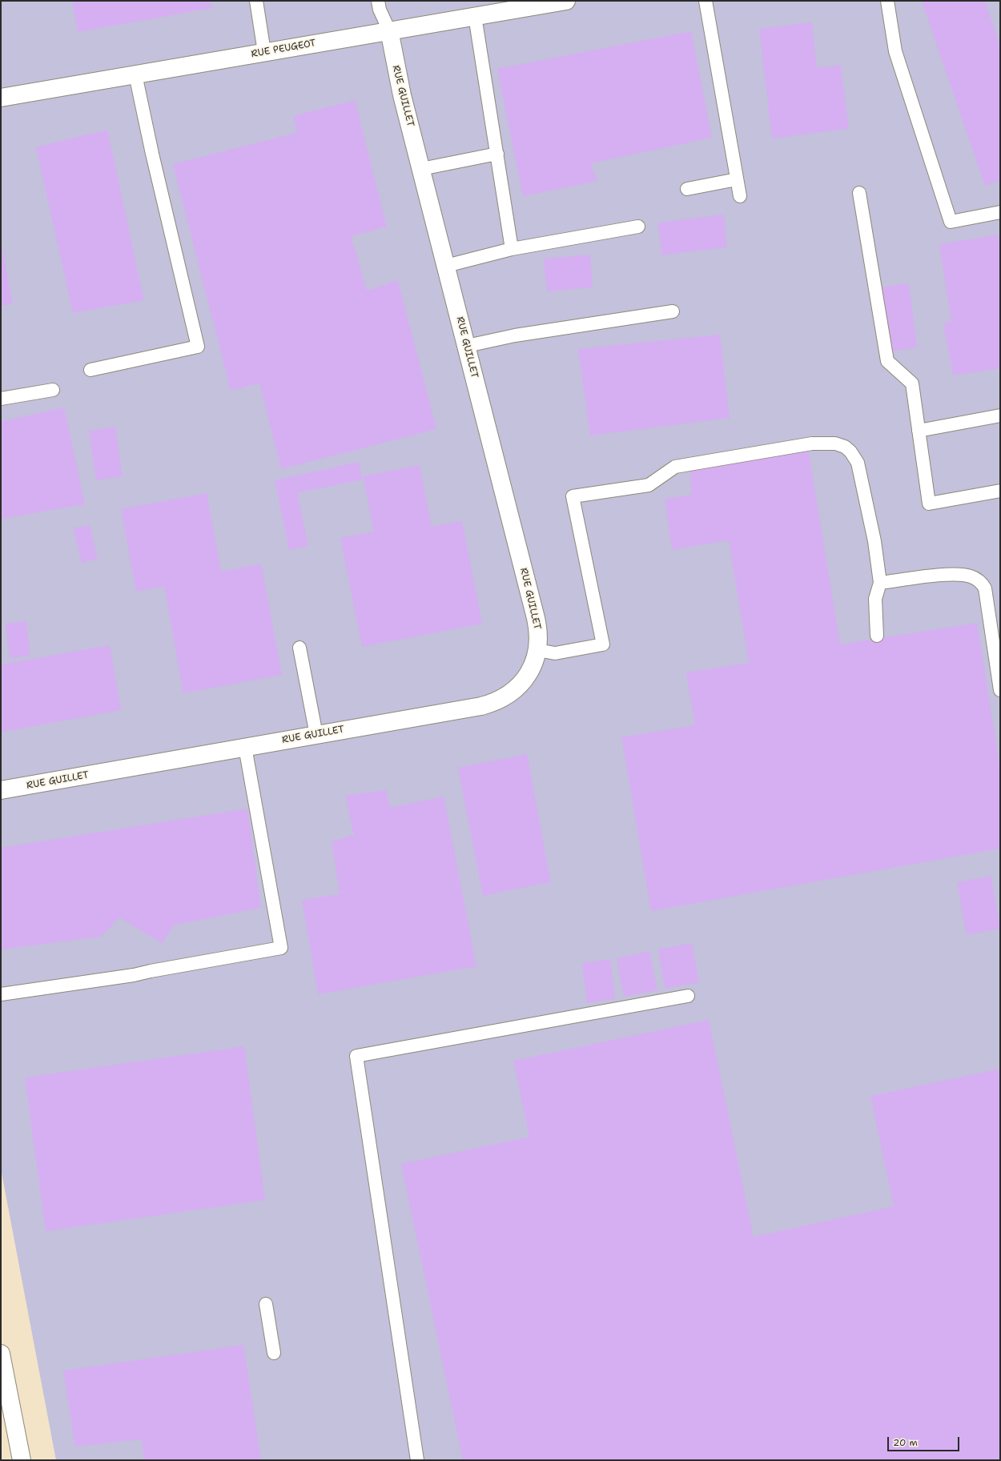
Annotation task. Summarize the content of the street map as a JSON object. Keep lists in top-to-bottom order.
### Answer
{
  "streets": {
    "street": ["RUE PEUGEOT", "RUE GUILLET"]
  },
  "crossings": [
    ["RUE PEUGEOT", "RUE GUILLET"]
  ],
  "scale_bar": "20 m"
}
